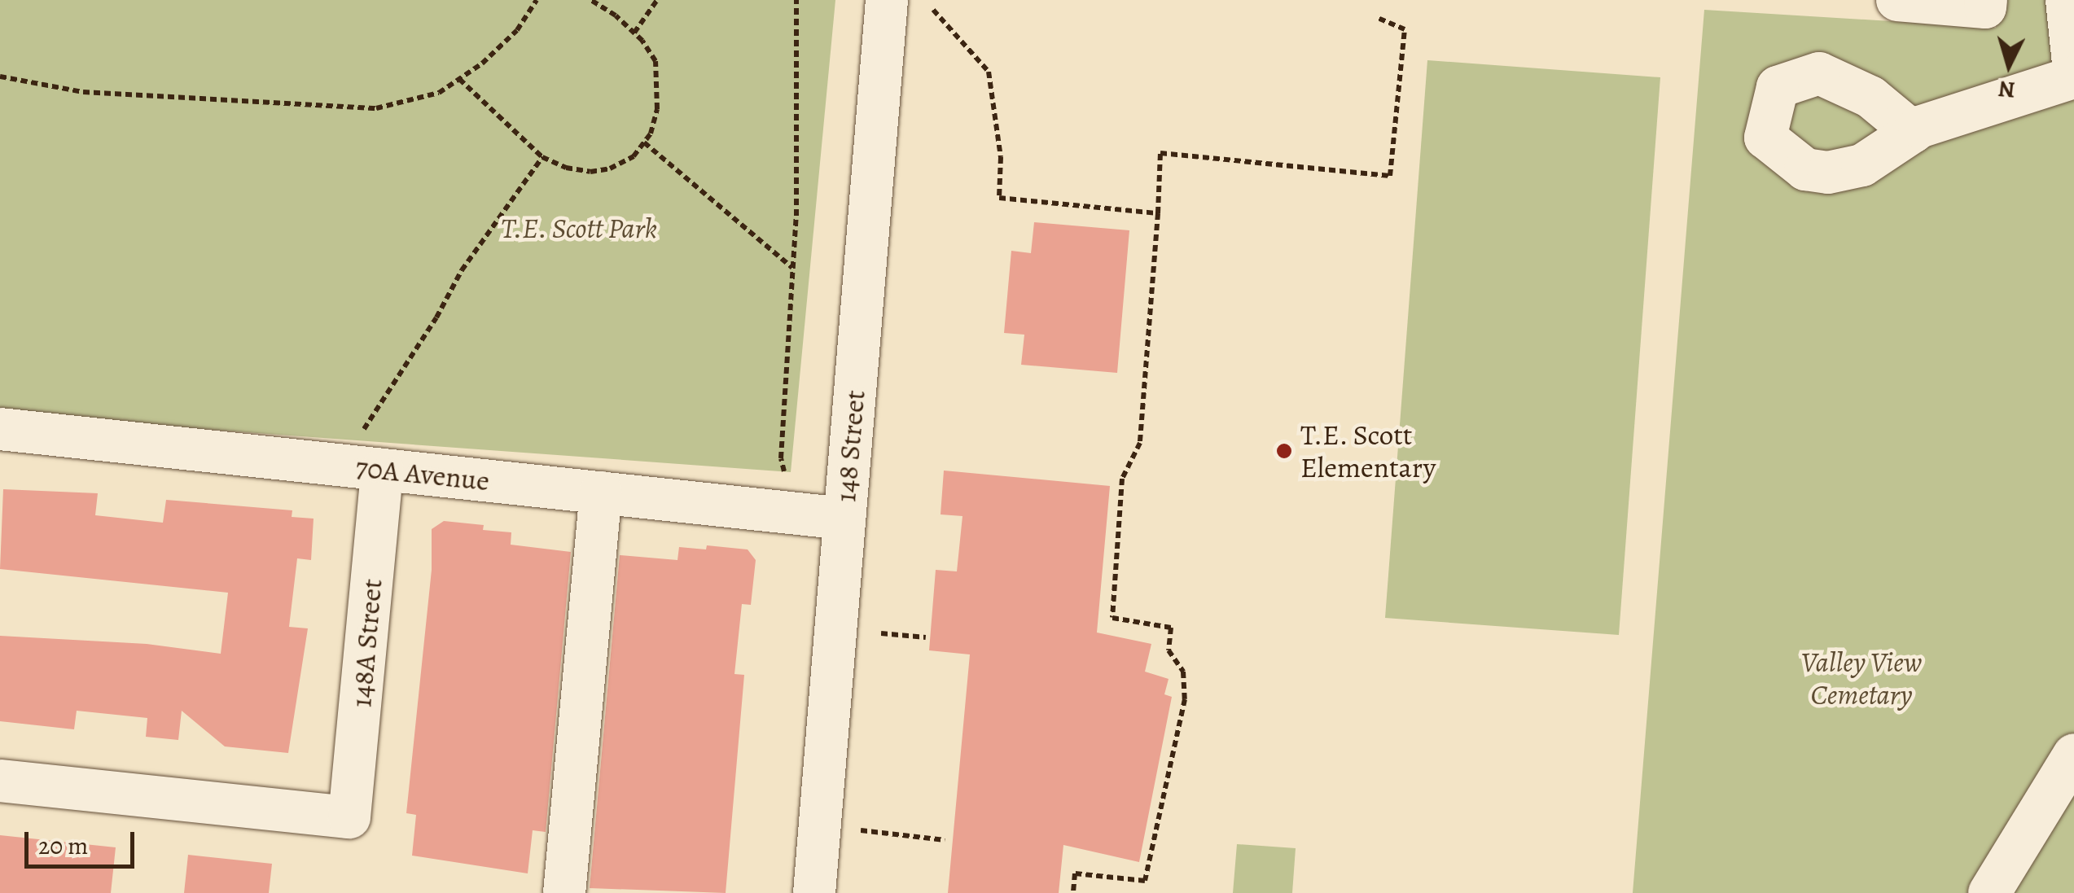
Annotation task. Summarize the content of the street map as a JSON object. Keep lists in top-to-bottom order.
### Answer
{
  "streets": {
    "street": ["148 Street", "70A Avenue", "148A Street"]
  },
  "crossings": [
    ["148 Street", "70A Avenue"],
    ["70A Avenue", "148A Street"]
  ],
  "parks": ["T.E. Scott Park", "Valley View Cemetary"],
  "places": ["T.E. Scott Elementary"],
  "scale_bar": "20 m",
  "north": "bottom"
}
